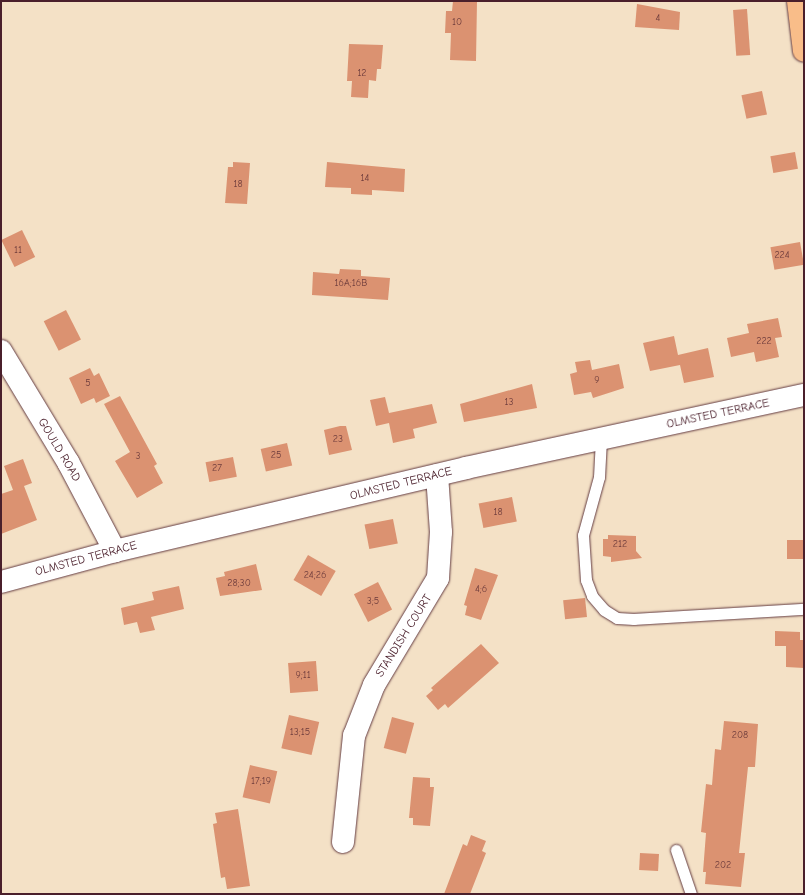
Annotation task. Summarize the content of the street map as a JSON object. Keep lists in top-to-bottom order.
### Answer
{
  "streets": {
    "street": ["OLMSTED TERRACE", "GOULD ROAD", "STANDISH COURT"]
  },
  "crossings": [
    ["OLMSTED TERRACE", "GOULD ROAD"],
    ["OLMSTED TERRACE", "STANDISH COURT"]
  ],
  "house_numbers": [
    "4",
    "10",
    "12",
    "14",
    "18",
    "11",
    "224",
    "16A;16B",
    "222",
    "9",
    "5",
    "13",
    "23",
    "25",
    "3",
    "27",
    "18",
    "212",
    "24;26",
    "28;30",
    "4;6",
    "3;5",
    "9;11",
    "13;15",
    "208",
    "17;19",
    "202"
  ]
}
